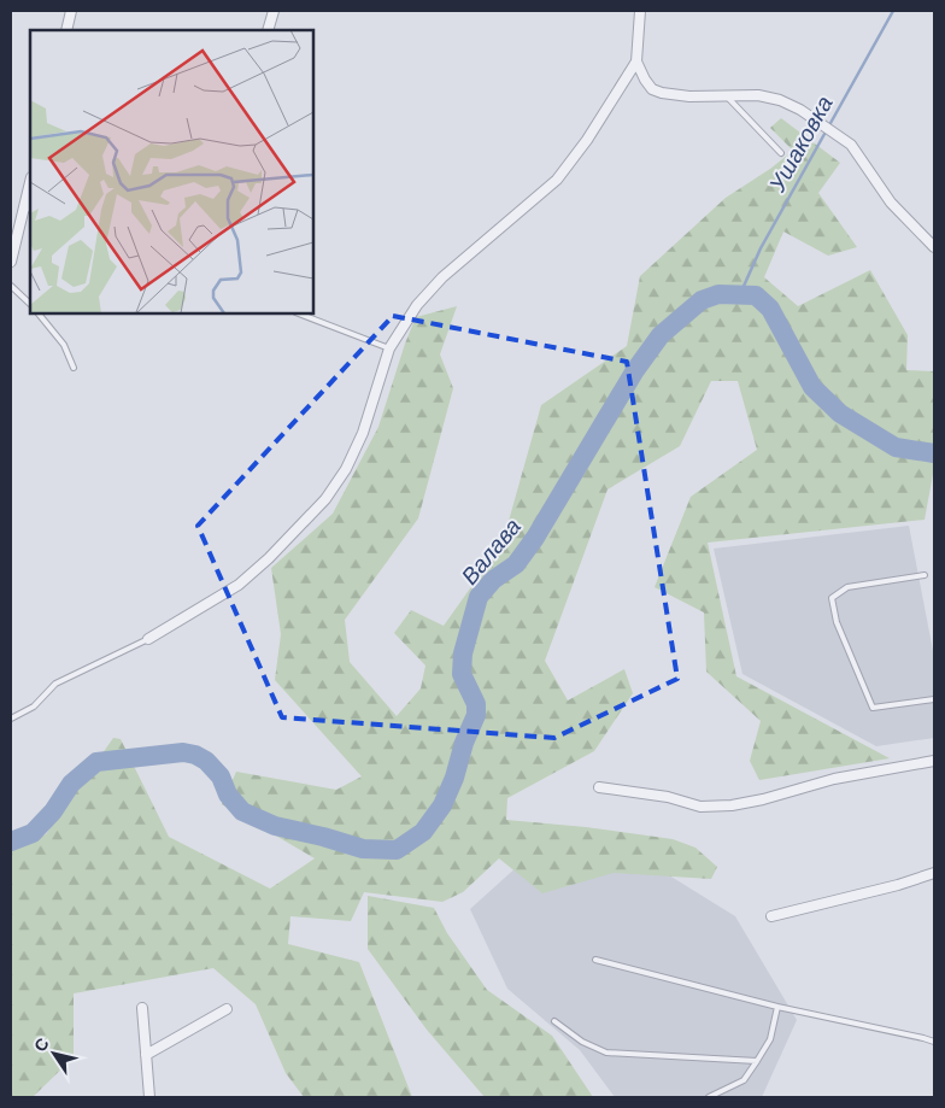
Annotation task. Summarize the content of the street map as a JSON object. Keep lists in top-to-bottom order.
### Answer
{
  "water": ["Ушаковка", "Валава"],
  "north": "top left"
}
